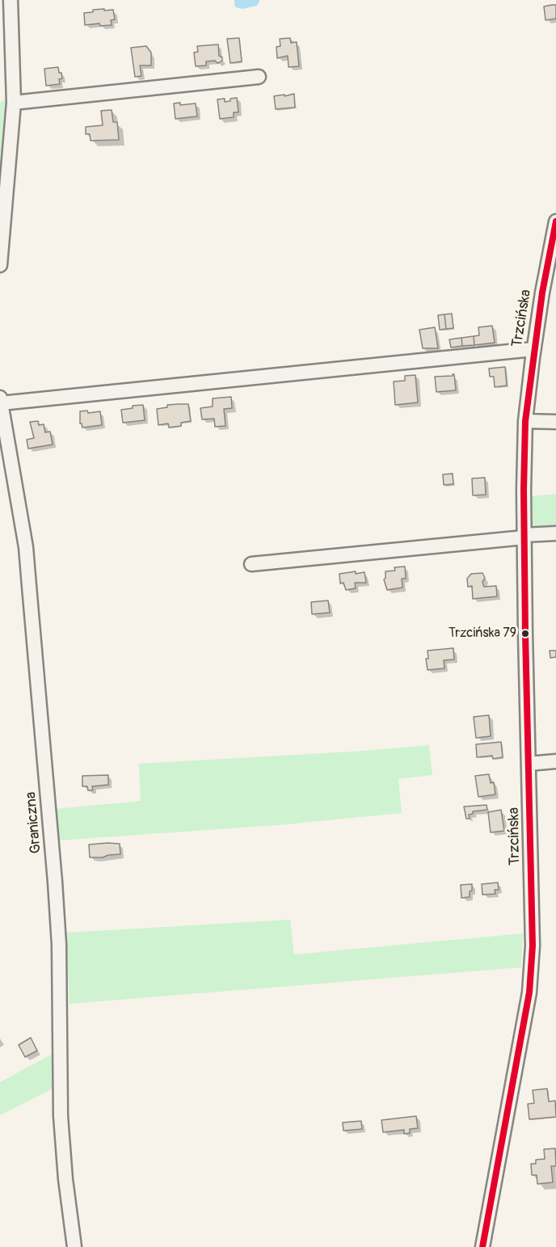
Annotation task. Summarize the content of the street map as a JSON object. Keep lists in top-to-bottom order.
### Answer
{
  "streets": {
    "street": ["Trzcińska", "Graniczna"]
  },
  "places": ["Trzcińska 79"]
}
